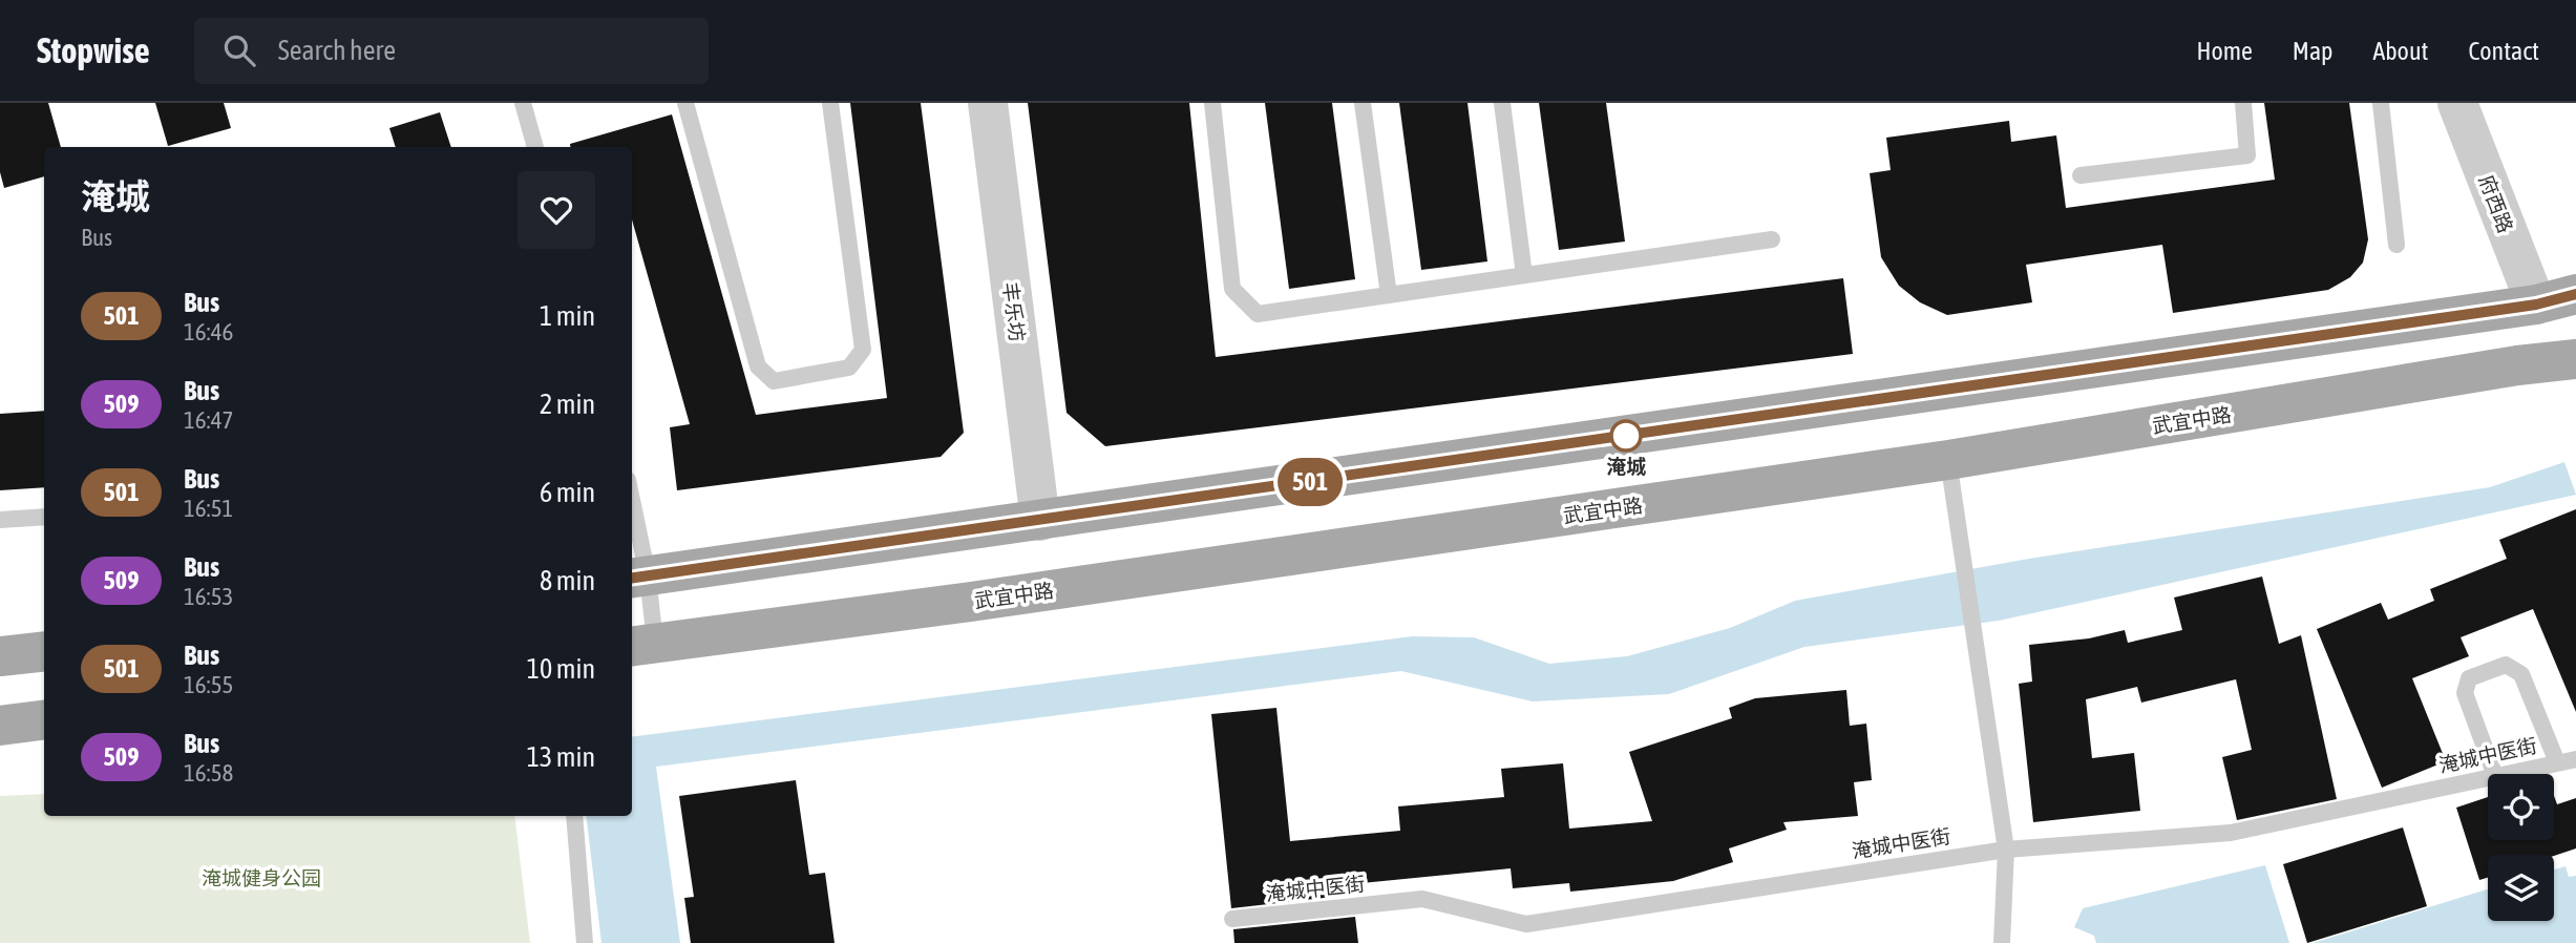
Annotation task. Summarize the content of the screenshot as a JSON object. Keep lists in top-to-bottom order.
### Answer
{
  "streets": {
    "main road": ["武宜中路"],
    "street": ["府西路", "丰乐坊"],
    "lane": ["淹城中医街"]
  },
  "parks": ["淹城健身公园"],
  "places": ["淹城"],
  "lines": ["bus line 501"],
  "page": {
    "header": "Stopwise",
    "search": "Search here",
    "nav": [
      "Home",
      "Map",
      "About",
      "Contact"
    ],
    "on_map": "501",
    "heading": ["淹城", "Bus"],
    "list": [
      {
        "mark": "501",
        "name": "Bus",
        "note": "16:46",
        "value": "1 min"
      },
      {
        "mark": "509",
        "name": "Bus",
        "note": "16:47",
        "value": "2 min"
      },
      {
        "mark": "501",
        "name": "Bus",
        "note": "16:51",
        "value": "6 min"
      },
      {
        "mark": "509",
        "name": "Bus",
        "note": "16:53",
        "value": "8 min"
      },
      {
        "mark": "501",
        "name": "Bus",
        "note": "16:55",
        "value": "10 min"
      },
      {
        "mark": "509",
        "name": "Bus",
        "note": "16:58",
        "value": "13 min"
      }
    ]
  }
}
